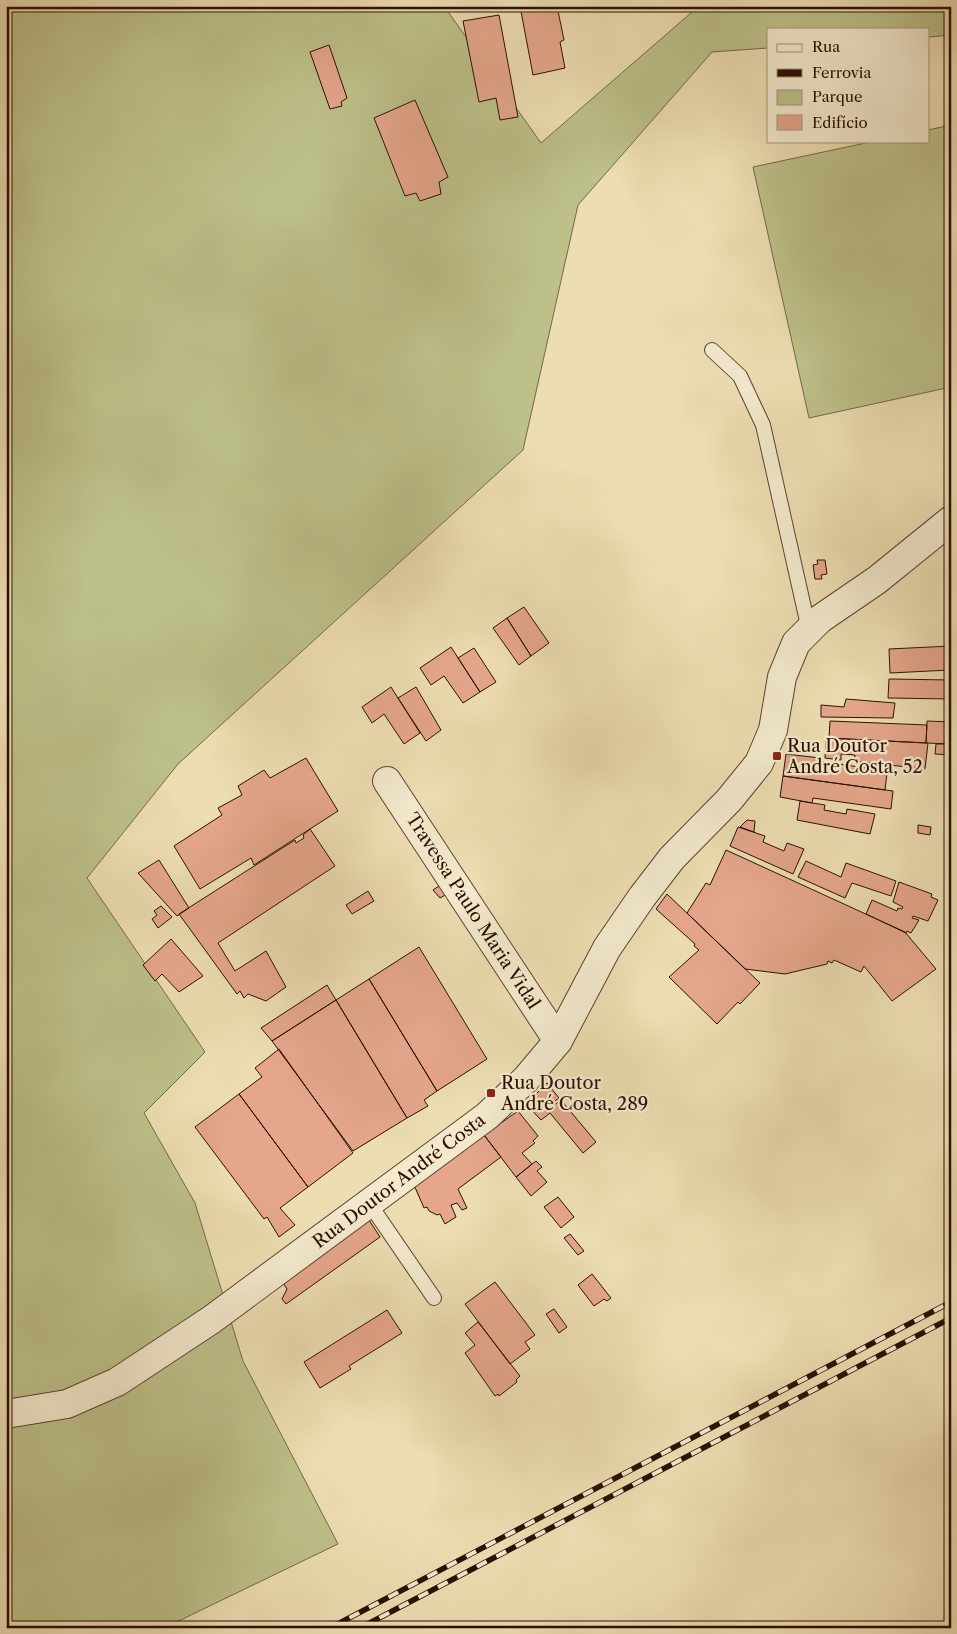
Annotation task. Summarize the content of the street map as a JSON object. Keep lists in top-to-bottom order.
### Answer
{
  "streets": {
    "street": ["Travessa Paulo Maria Vidal", "Rua Doutor André Costa"]
  },
  "crossings": [
    ["Travessa Paulo Maria Vidal", "Rua Doutor André Costa"]
  ],
  "places": {
    "transit": ["Rua Doutor André Costa, 52", "Rua Doutor André Costa, 289"]
  },
  "legend": [
    "Rua",
    "Ferrovia",
    "Parque",
    "Edifício"
  ]
}
